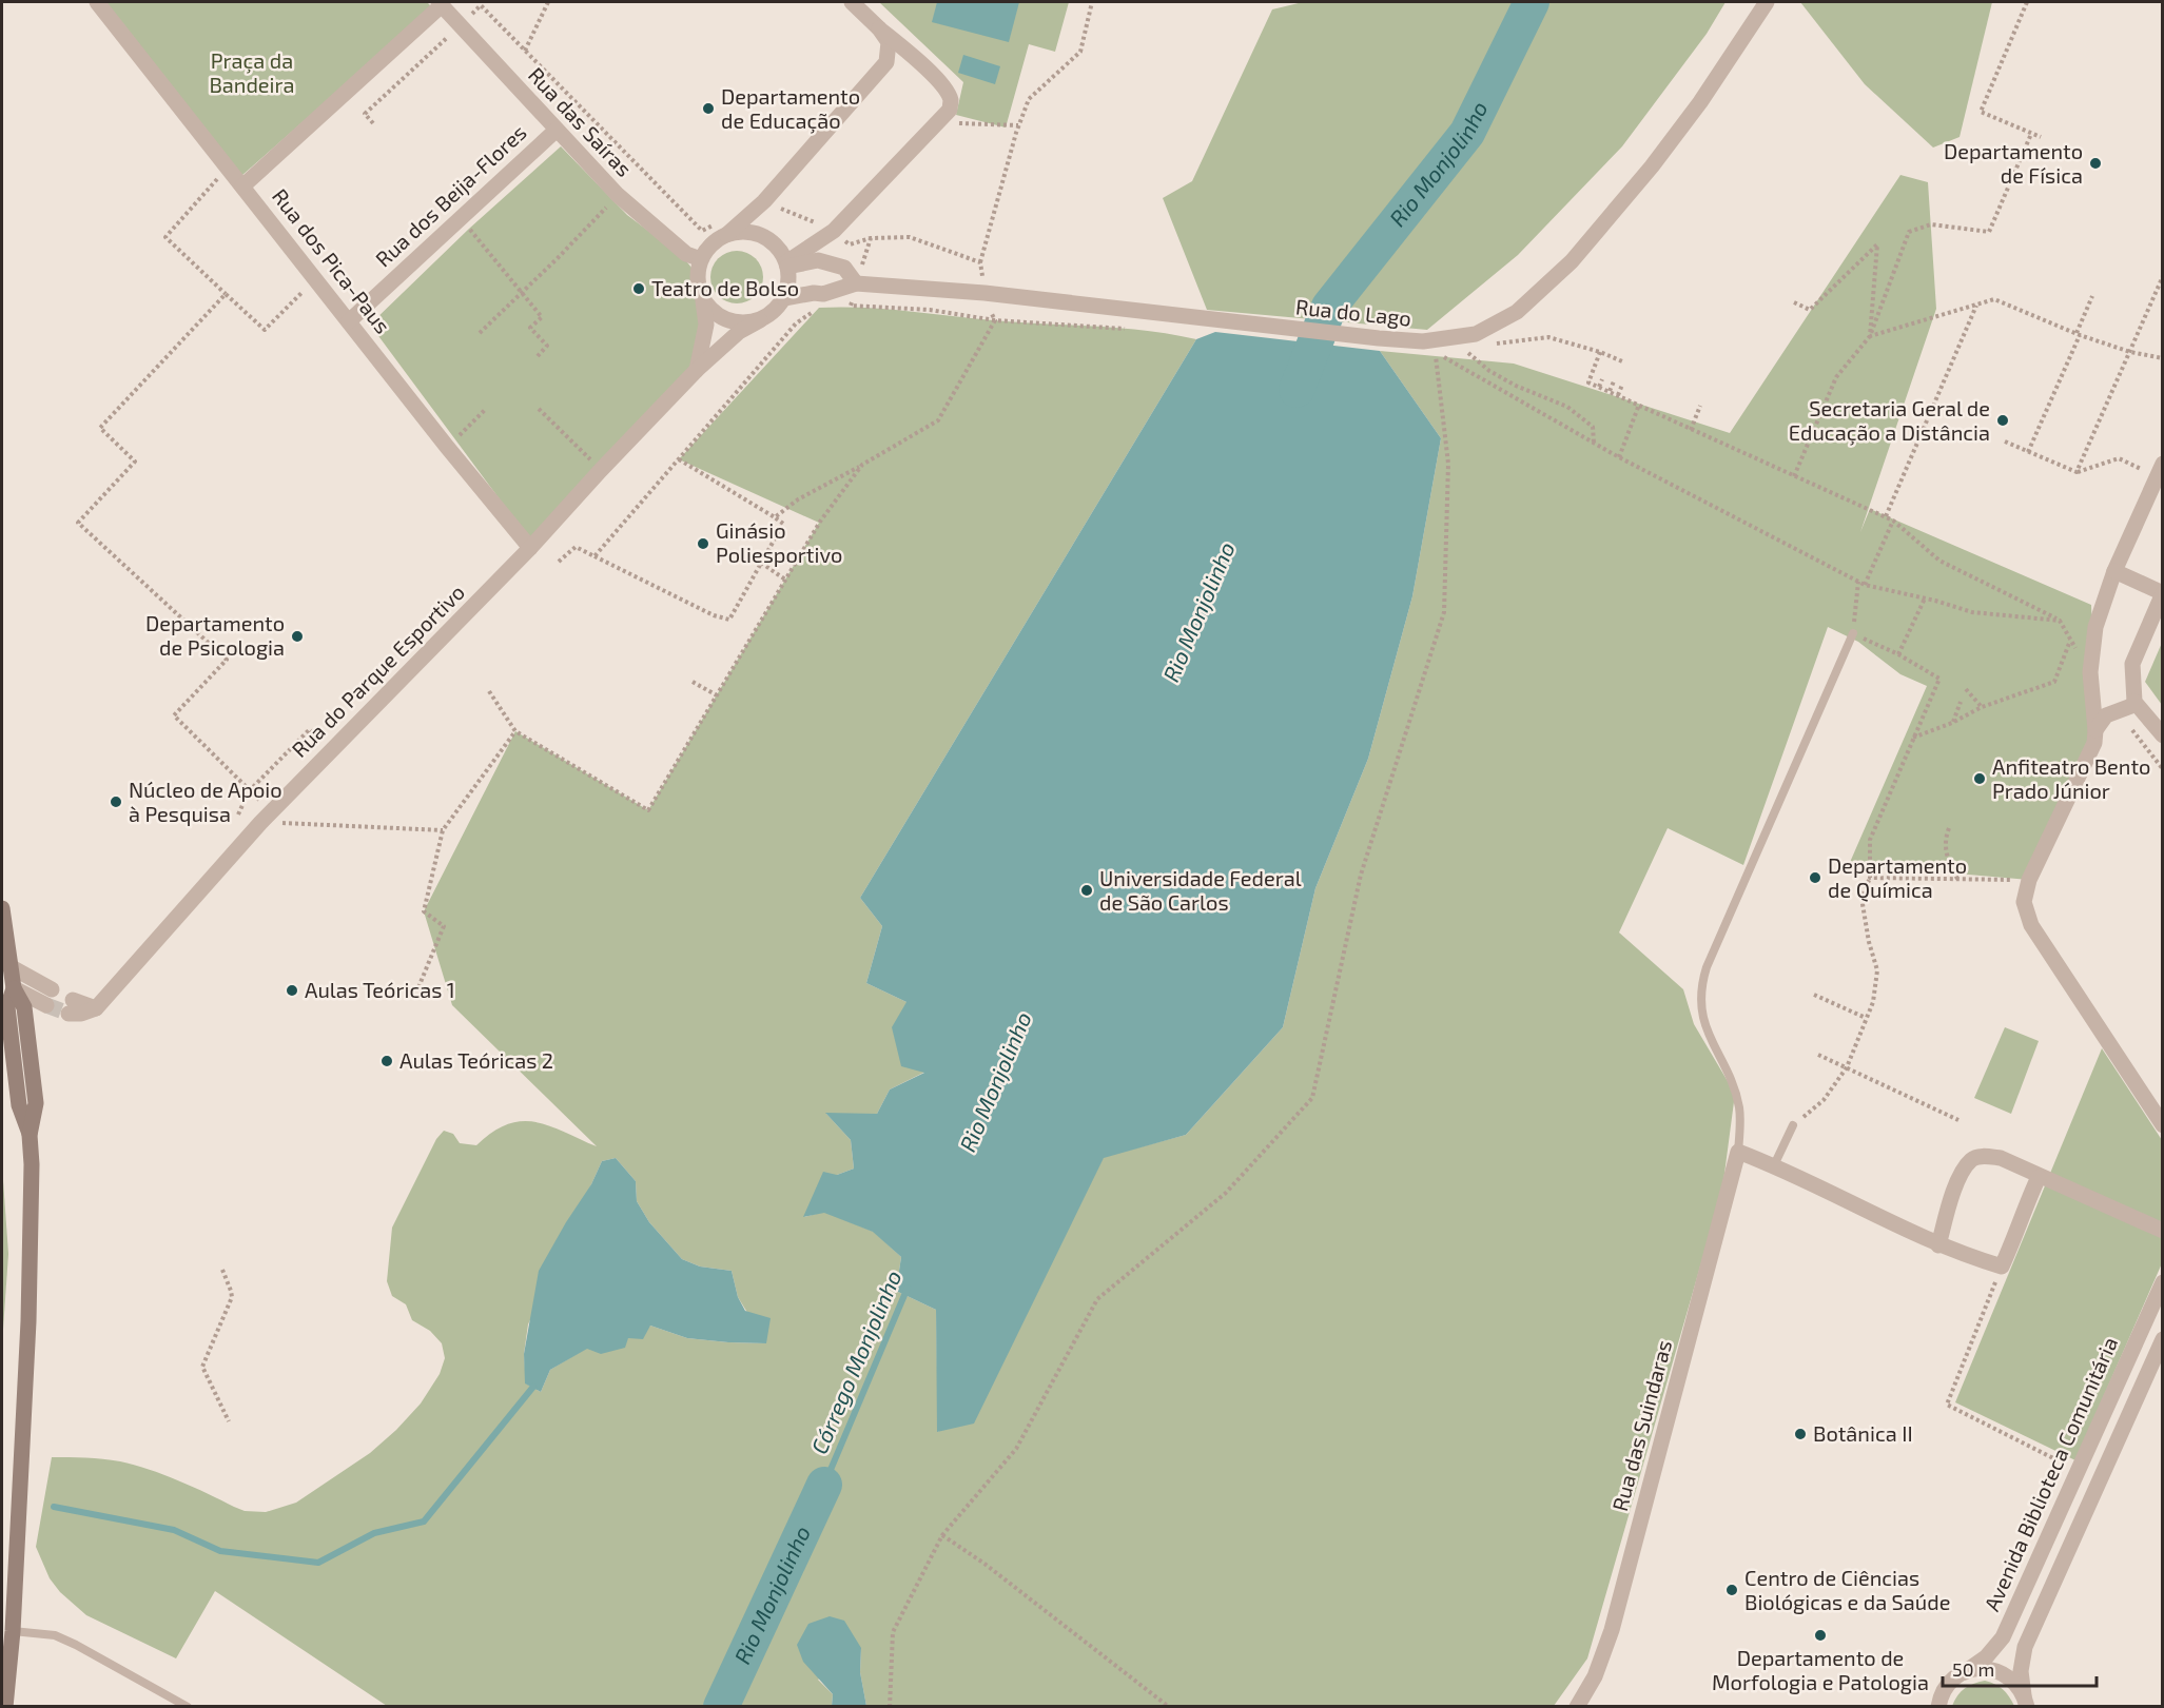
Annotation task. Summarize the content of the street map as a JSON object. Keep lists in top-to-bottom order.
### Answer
{
  "streets": {
    "street": [
      "Rua das Saíras",
      "Rua dos Beija-Flores",
      "Rua dos Pica-Paus",
      "Rua do Lago",
      "Rua do Parque Esportivo",
      "Rua das Suindaras",
      "Avenida Biblioteca Comunitária"
    ]
  },
  "crossings": [
    ["Rua das Saíras", "Rua dos Beija-Flores"],
    ["Rua das Saíras", "Rua do Lago"],
    ["Rua das Saíras", "Rua do Parque Esportivo"],
    ["Rua dos Beija-Flores", "Rua dos Pica-Paus"],
    ["Rua dos Pica-Paus", "Rua do Parque Esportivo"],
    ["Rua do Lago", "Rua do Parque Esportivo"]
  ],
  "water": ["Rio Monjolinho", "Córrego Monjolinho"],
  "parks": ["Praça da Bandeira"],
  "places": [
    "Departamento de Educação",
    "Departamento de Física",
    "Teatro de Bolso",
    "Secretaria Geral de Educação a Distância",
    "Ginásio Poliesportivo",
    "Departamento de Psicologia",
    "Anfiteatro Bento Prado Júnior",
    "Núcleo de Apoio à Pesquisa",
    "Departamento de Química",
    "Universidade Federal de São Carlos",
    "Aulas Teóricas 1",
    "Aulas Teóricas 2",
    "Botânica II",
    "Centro de Ciências Biológicas e da Saúde",
    "Departamento de Morfologia e Patologia"
  ],
  "scale_bar": "50 m"
}
